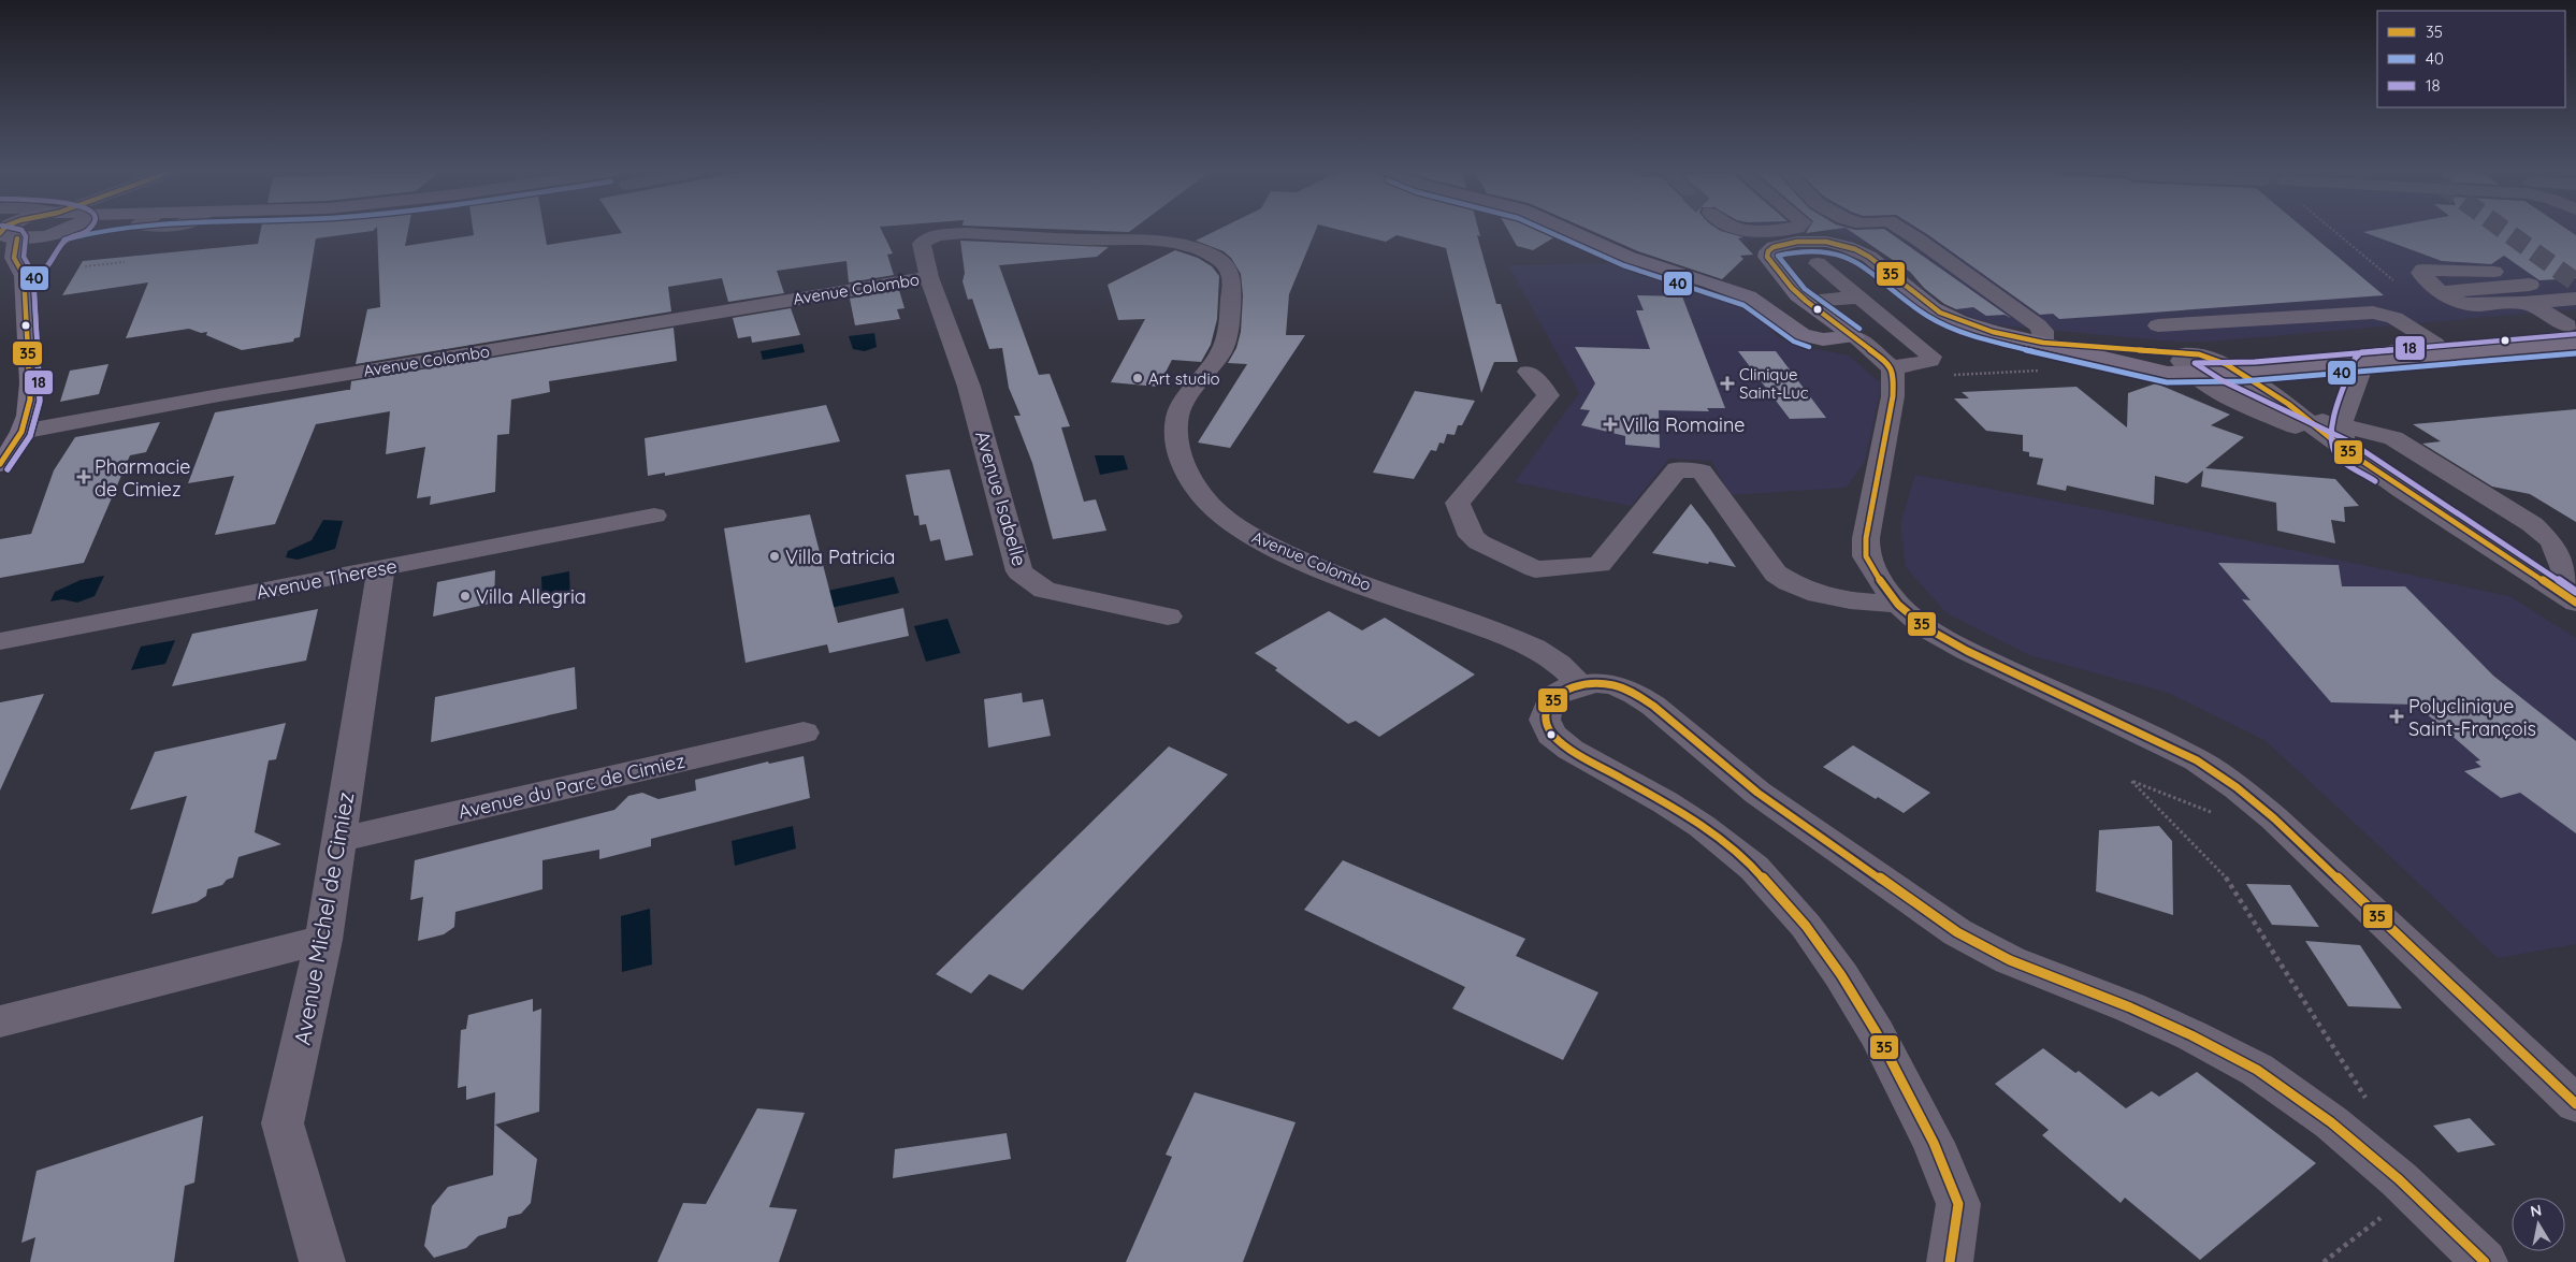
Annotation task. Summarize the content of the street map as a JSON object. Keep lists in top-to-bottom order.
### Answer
{
  "streets": {
    "street": [
      "Avenue Colombo",
      "Avenue Isabelle",
      "Avenue Therese",
      "Avenue du Parc de Cimiez",
      "Avenue Michel de Cimiez"
    ]
  },
  "crossings": [
    ["Avenue Colombo", "Avenue Isabelle"],
    ["Avenue Therese", "Avenue Michel de Cimiez"],
    ["Avenue du Parc de Cimiez", "Avenue Michel de Cimiez"]
  ],
  "places": {
    "other": ["Art studio", "Villa Patricia", "Villa Allegria"],
    "health": [
      "Clinique Saint-Luc",
      "Villa Romaine",
      "Pharmacie de Cimiez",
      "Polyclinique Saint-François"
    ]
  },
  "lines": ["transit line 35", "transit line 40", "transit line 18"],
  "legend": ["35", "40", "18"],
  "north": "top"
}
